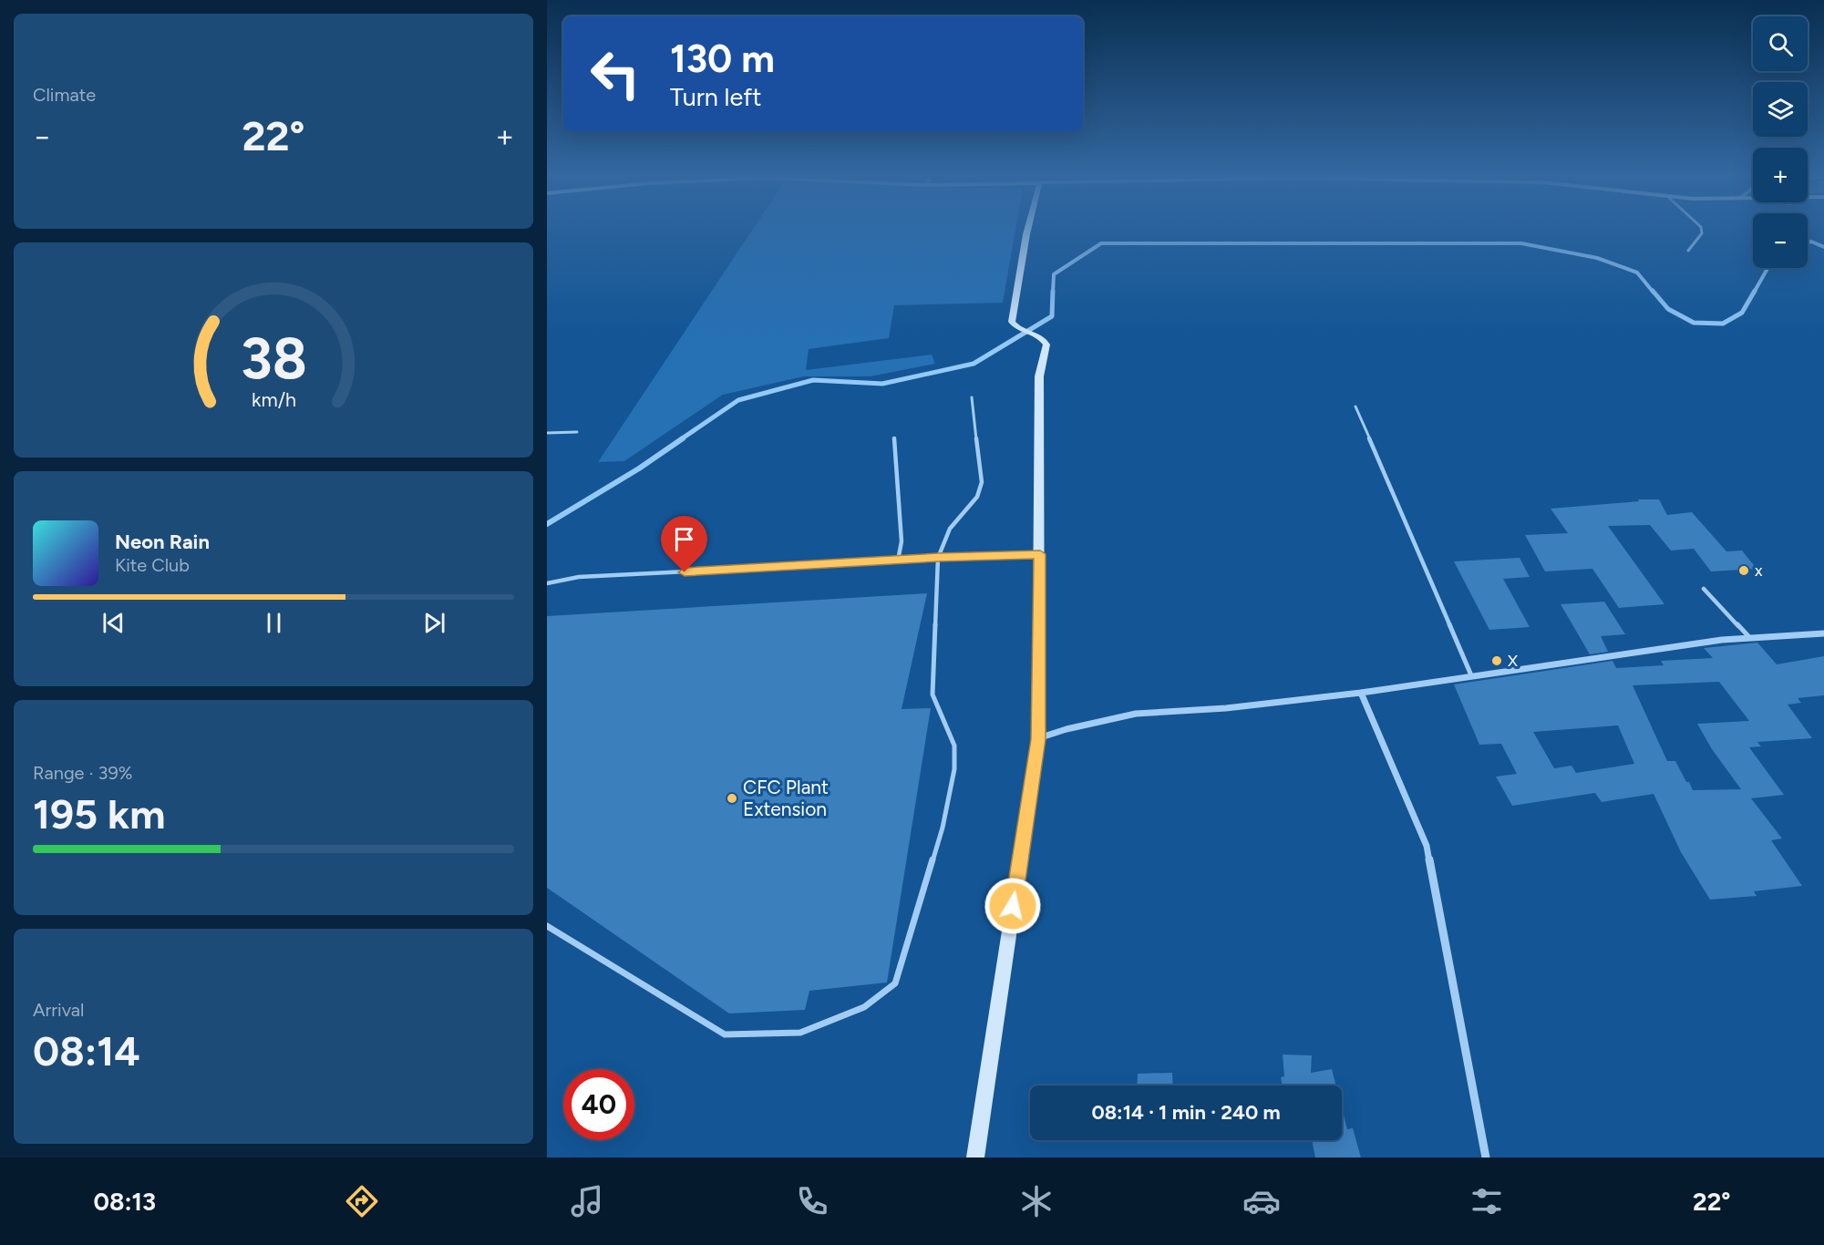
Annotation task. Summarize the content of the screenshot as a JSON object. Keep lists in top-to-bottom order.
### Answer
{
  "places": ["x", "X", "CFC Plant Extension"],
  "page": {
    "tile": [
      "Climate",
      ["Range · 39%", "195 km"],
      ["Arrival", "08:14"]
    ],
    "map_buttons": ["+", "−"],
    "turn": ["130 m", "Turn left"],
    "heat": ["−", "22°", "+"],
    "song": ["Neon Rain", "Kite Club"],
    "limit": "40",
    "trip": "08:14 · 1 min · 240 m",
    "tabs": ["08:13", "22°"],
    "gauge": ["38", "km/h"]
  }
}
